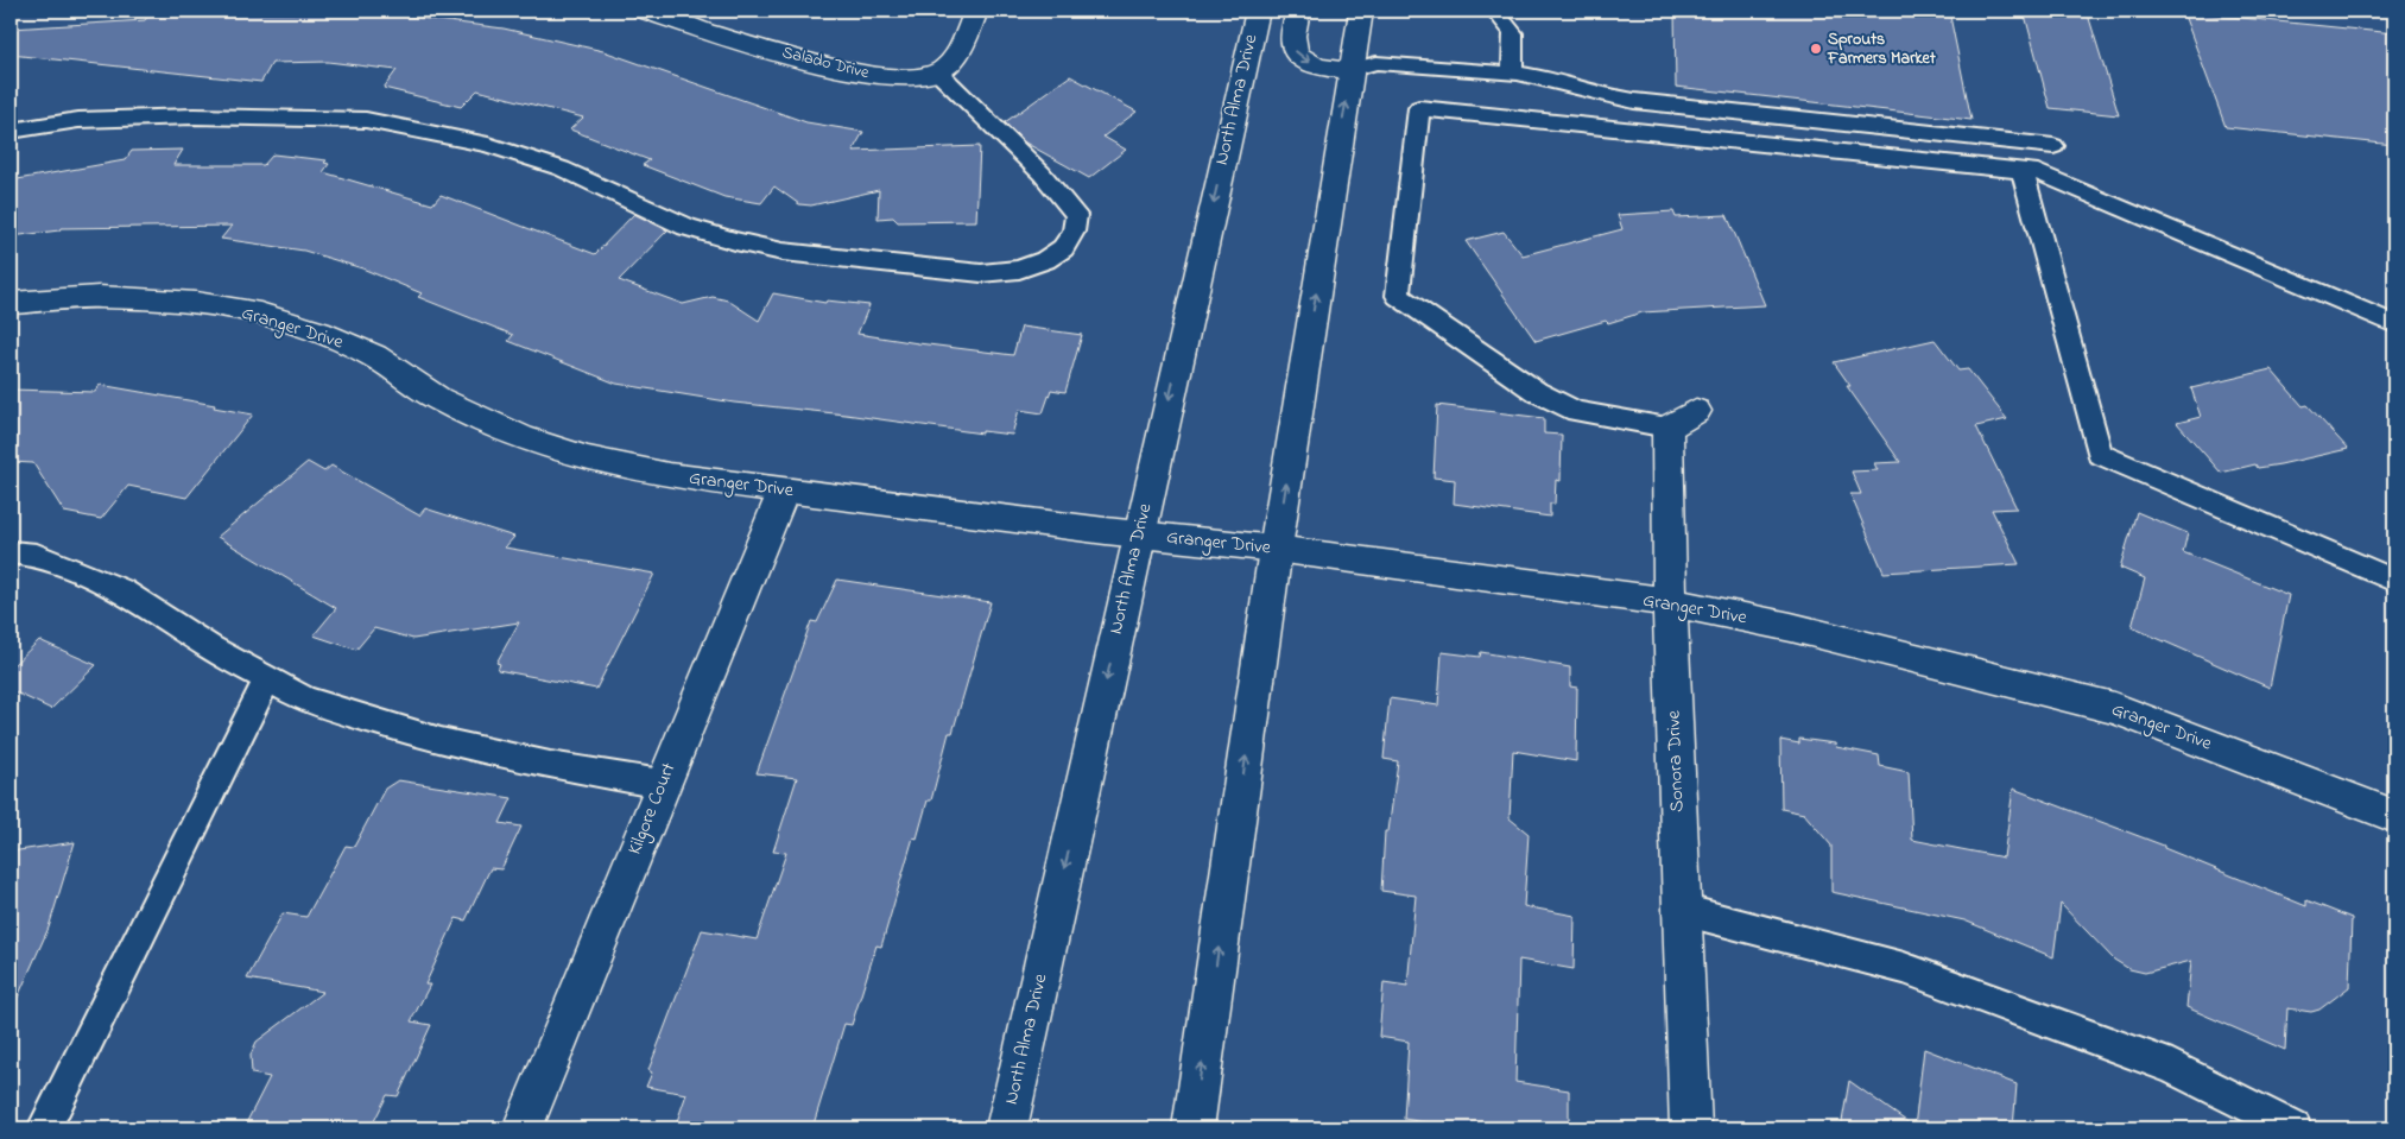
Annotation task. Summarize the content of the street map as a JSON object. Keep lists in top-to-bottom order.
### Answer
{
  "streets": {
    "street": [
      "Salado Drive",
      "North Alma Drive",
      "Granger Drive",
      "Sonora Drive",
      "Kilgore Court"
    ]
  },
  "crossings": [
    ["North Alma Drive", "Granger Drive"],
    ["Granger Drive", "Sonora Drive"],
    ["Granger Drive", "Kilgore Court"]
  ],
  "places": ["Sprouts Farmers Market"]
}
